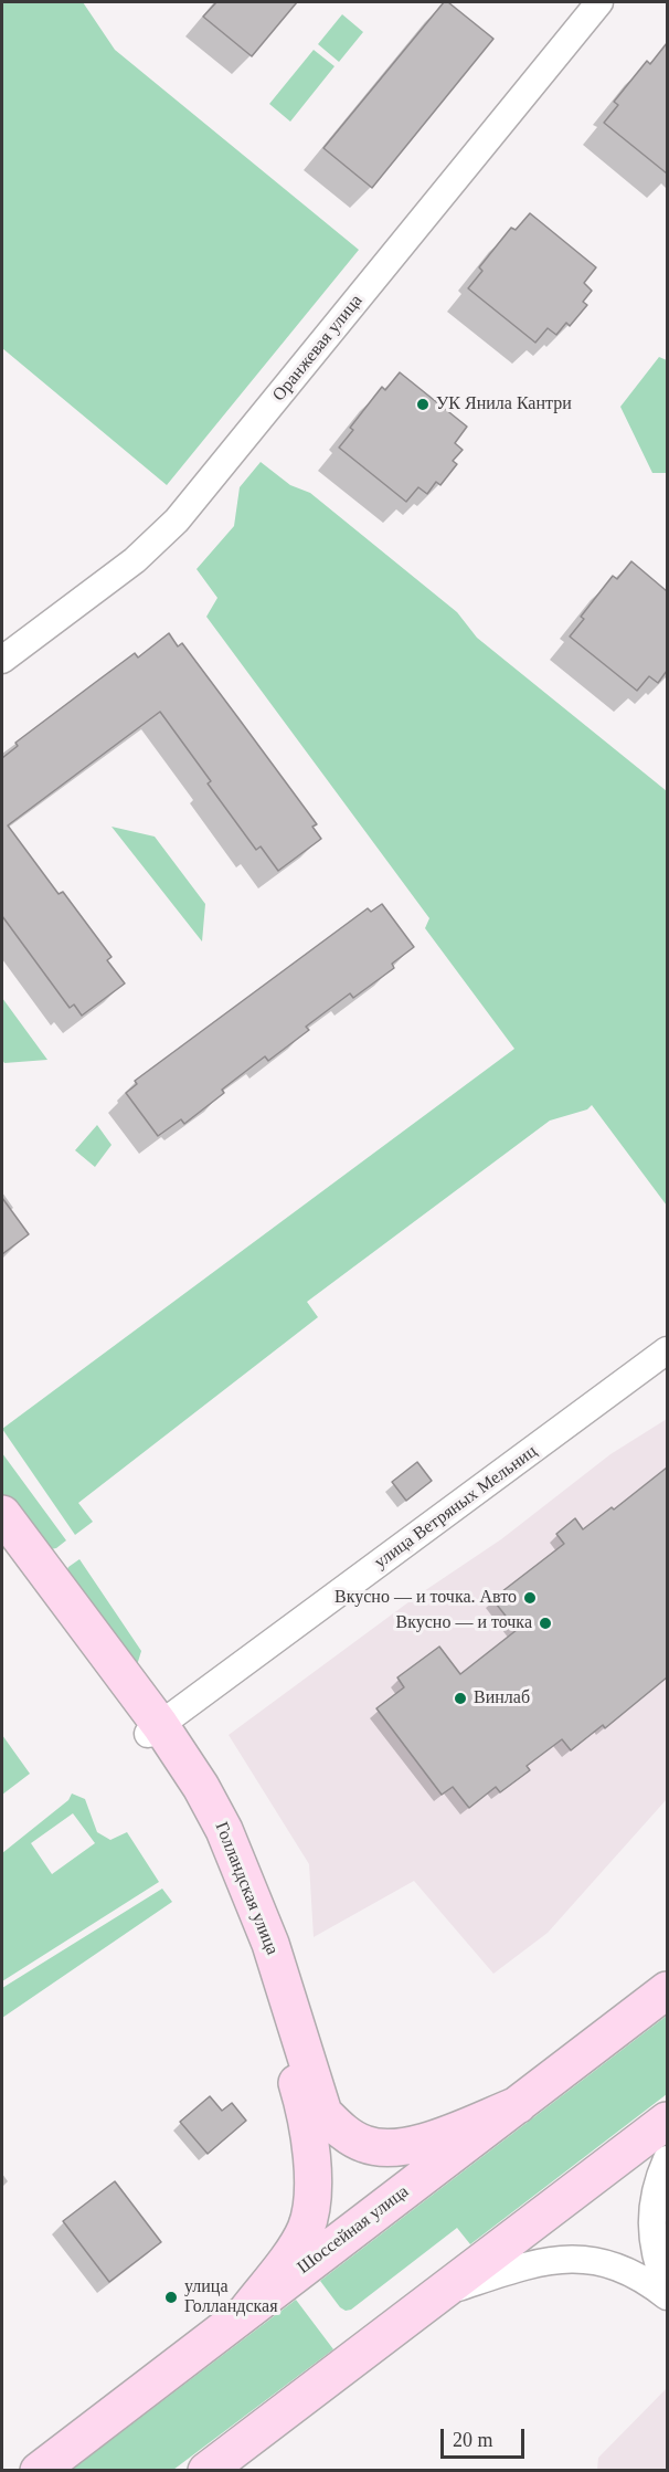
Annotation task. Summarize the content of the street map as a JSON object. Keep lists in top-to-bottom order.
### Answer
{
  "streets": {
    "street": [
      "Оранжевая улица",
      "улица Ветряных Мельниц",
      "Голландская улица",
      "Шоссейная улица"
    ]
  },
  "crossings": [
    ["улица Ветряных Мельниц", "Голландская улица"],
    ["Голландская улица", "Шоссейная улица"]
  ],
  "places": [
    "УК Янила Кантри",
    "Вкусно — и точка. Авто",
    "Вкусно — и точка",
    "Винлаб",
    "улица Голландская"
  ],
  "scale_bar": "20 m"
}
